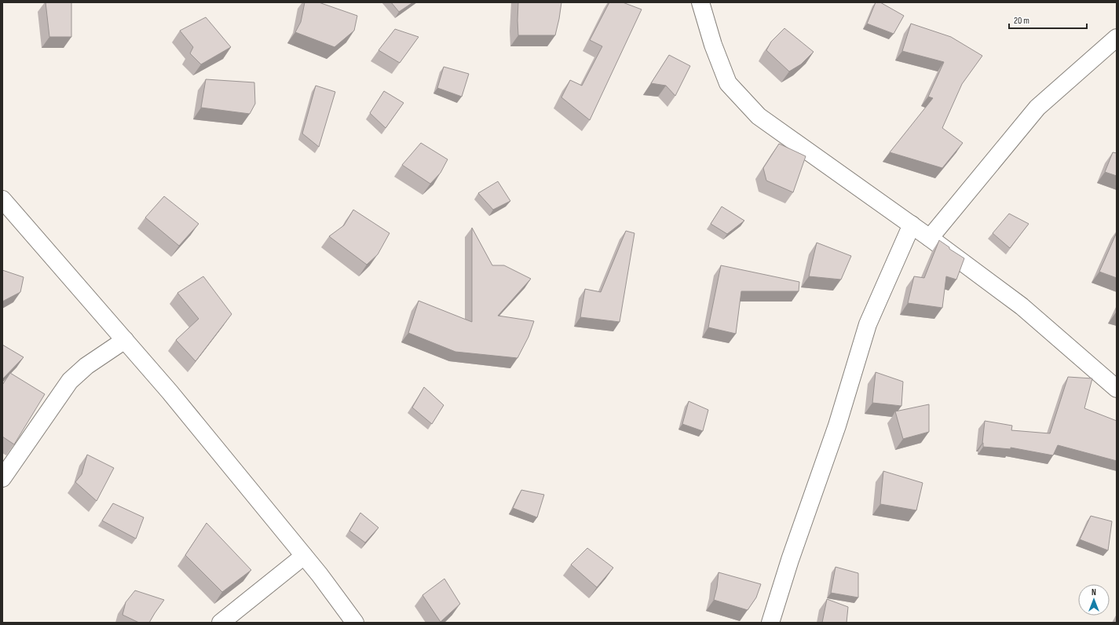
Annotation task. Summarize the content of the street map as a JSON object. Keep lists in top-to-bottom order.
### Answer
{
  "scale_bar": "20 m",
  "north": "top"
}
